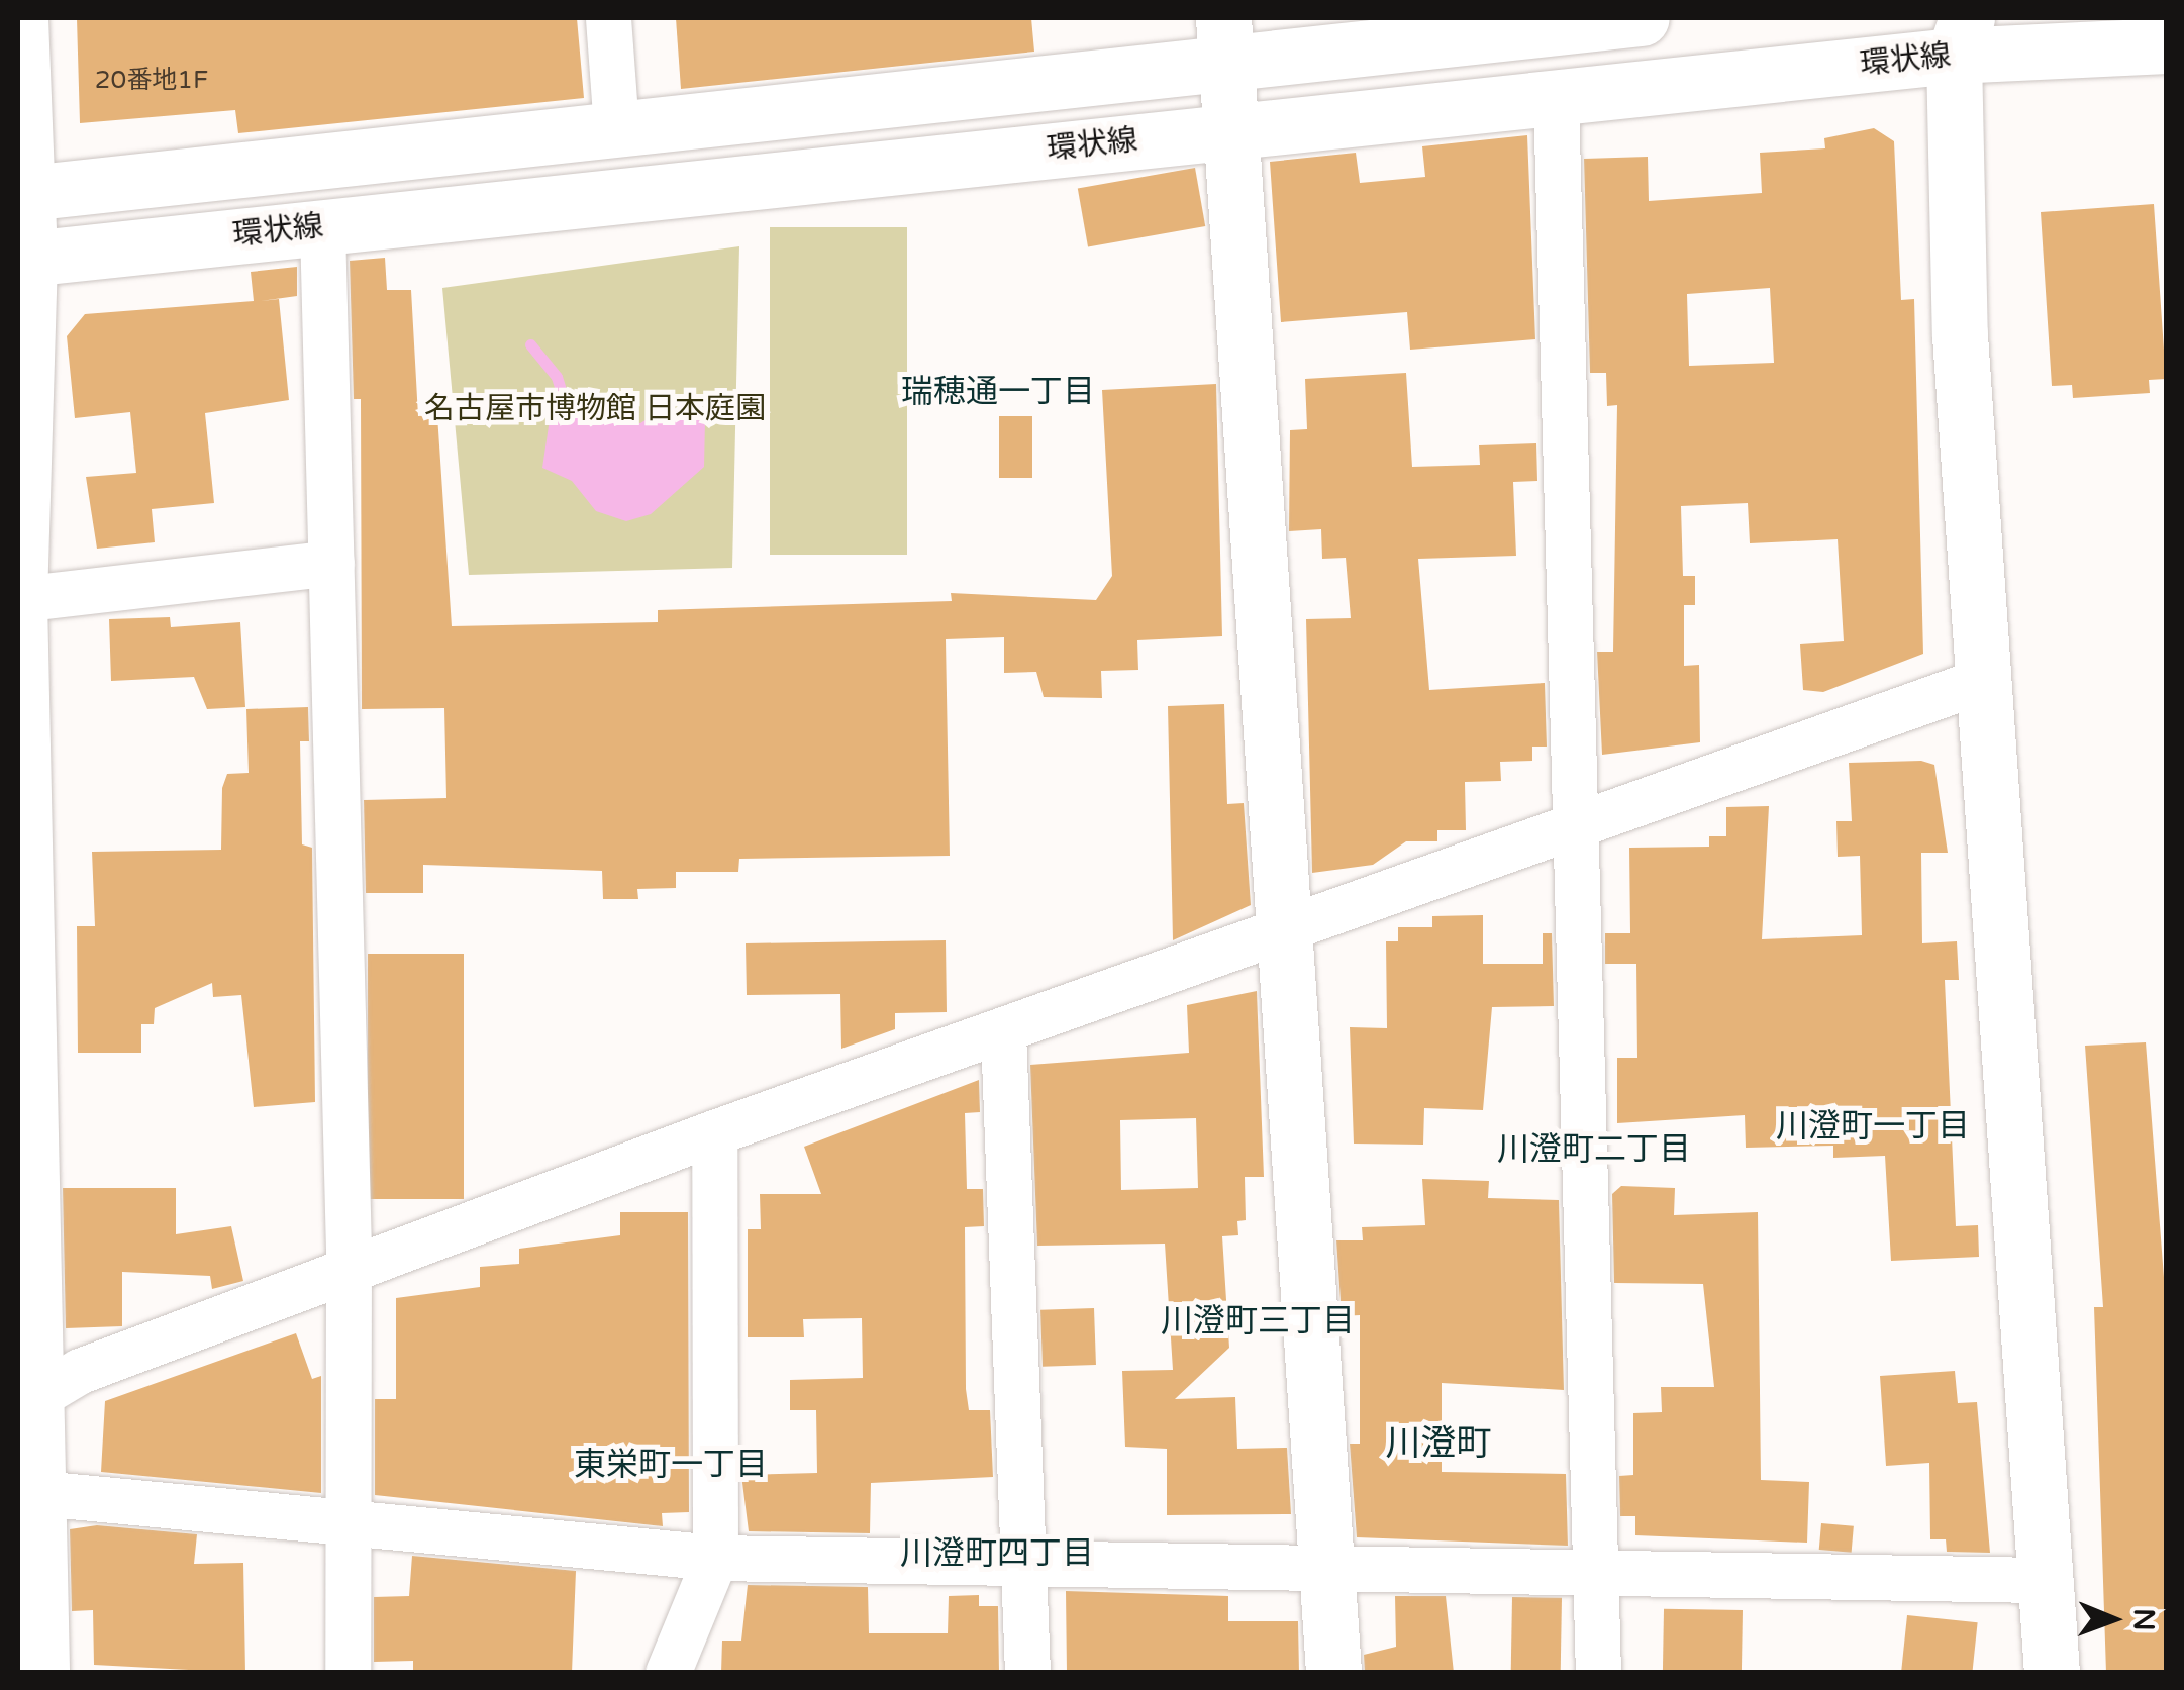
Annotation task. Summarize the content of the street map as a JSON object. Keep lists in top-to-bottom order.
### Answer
{
  "streets": {
    "street": ["環状線"]
  },
  "districts": [
    "瑞穂通一丁目",
    "川澄町一丁目",
    "川澄町二丁目",
    "川澄町三丁目",
    "川澄町",
    "東栄町一丁目",
    "川澄町四丁目"
  ],
  "parks": ["名古屋市博物館 日本庭園"],
  "house_numbers": ["20番地1F"],
  "north": "right"
}
